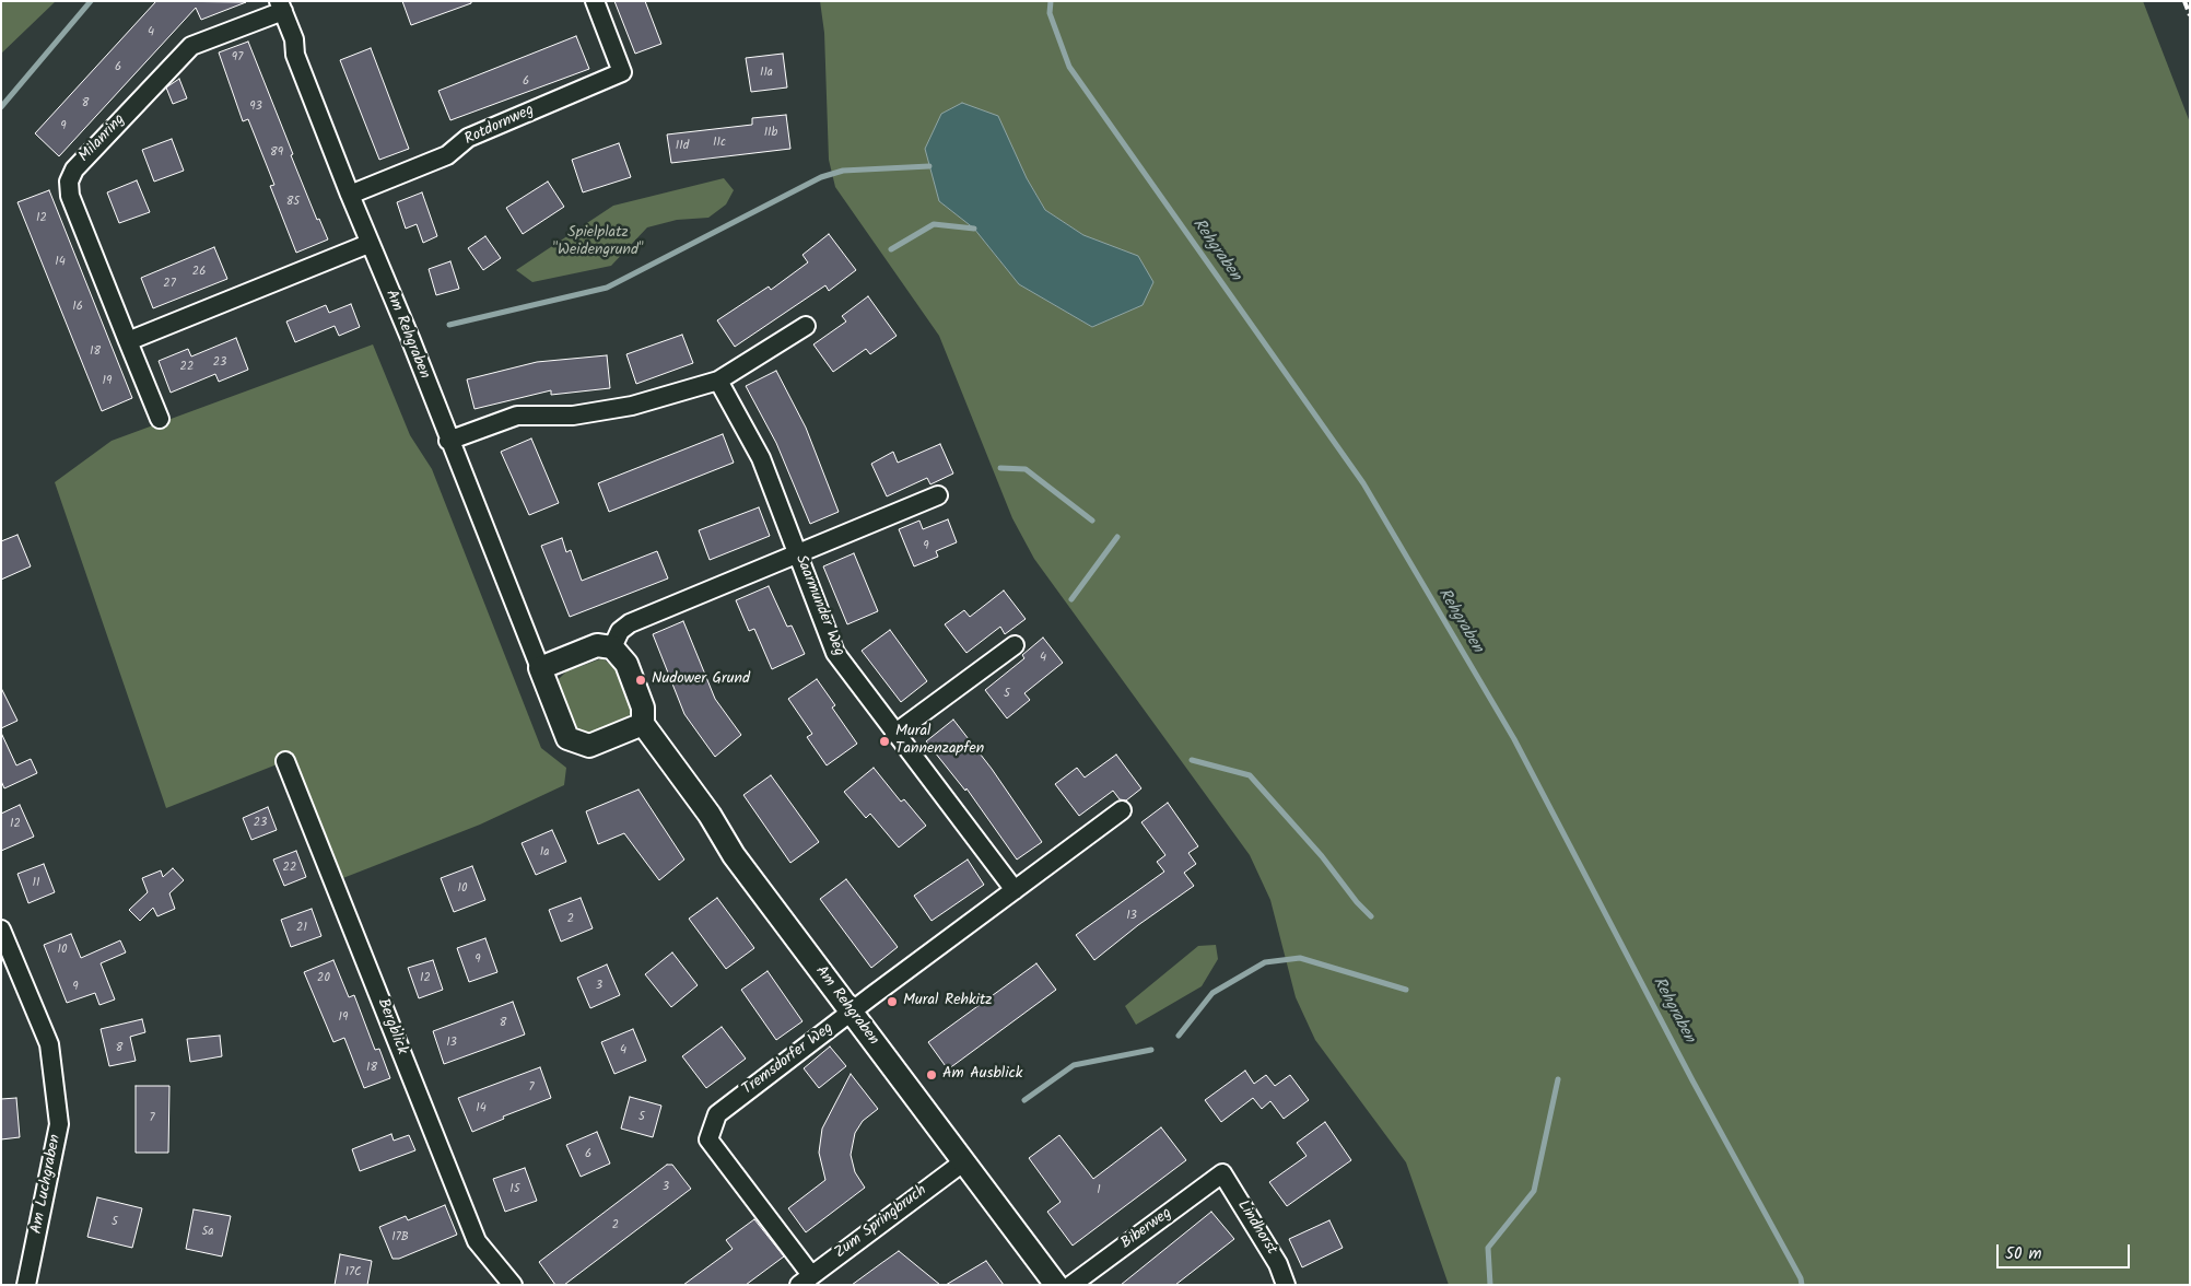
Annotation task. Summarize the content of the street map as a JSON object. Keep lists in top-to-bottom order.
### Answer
{
  "streets": {
    "street": [
      "Rotdornweg",
      "Milanring",
      "Am Rehgraben",
      "Saarmunder Weg",
      "Bergblick",
      "Tremsdorfer Weg",
      "Am Luchgraben",
      "Zum Springbruch",
      "Lindhorst",
      "Biberweg"
    ]
  },
  "crossings": [
    ["Rotdornweg", "Am Rehgraben"],
    ["Milanring", "Am Rehgraben"],
    ["Am Rehgraben", "Tremsdorfer Weg"],
    ["Am Rehgraben", "Zum Springbruch"],
    ["Saarmunder Weg", "Tremsdorfer Weg"],
    ["Tremsdorfer Weg", "Zum Springbruch"],
    ["Lindhorst", "Biberweg"]
  ],
  "water": ["Rehgraben"],
  "parks": ["Spielplatz \"Weidengrund\""],
  "places": [
    "Nudower Grund",
    "Mural Tannenzapfen",
    "Mural Rehkitz",
    "Am Ausblick"
  ],
  "house_numbers": [
    "4",
    "97",
    "6",
    "11a",
    "6",
    "8",
    "93",
    "9",
    "11b",
    "11c",
    "11d",
    "89",
    "85",
    "12",
    "14",
    "26",
    "27",
    "16",
    "18",
    "23",
    "22",
    "19",
    "9",
    "4",
    "5",
    "23",
    "12",
    "1a",
    "22",
    "11",
    "10",
    "13",
    "2",
    "21",
    "10",
    "9",
    "20",
    "12",
    "3",
    "9",
    "19",
    "8",
    "13",
    "8",
    "4",
    "18",
    "7",
    "14",
    "5",
    "7",
    "6",
    "3",
    "15",
    "1",
    "5",
    "2",
    "5a",
    "17B",
    "17C"
  ],
  "scale_bar": "50 m"
}
